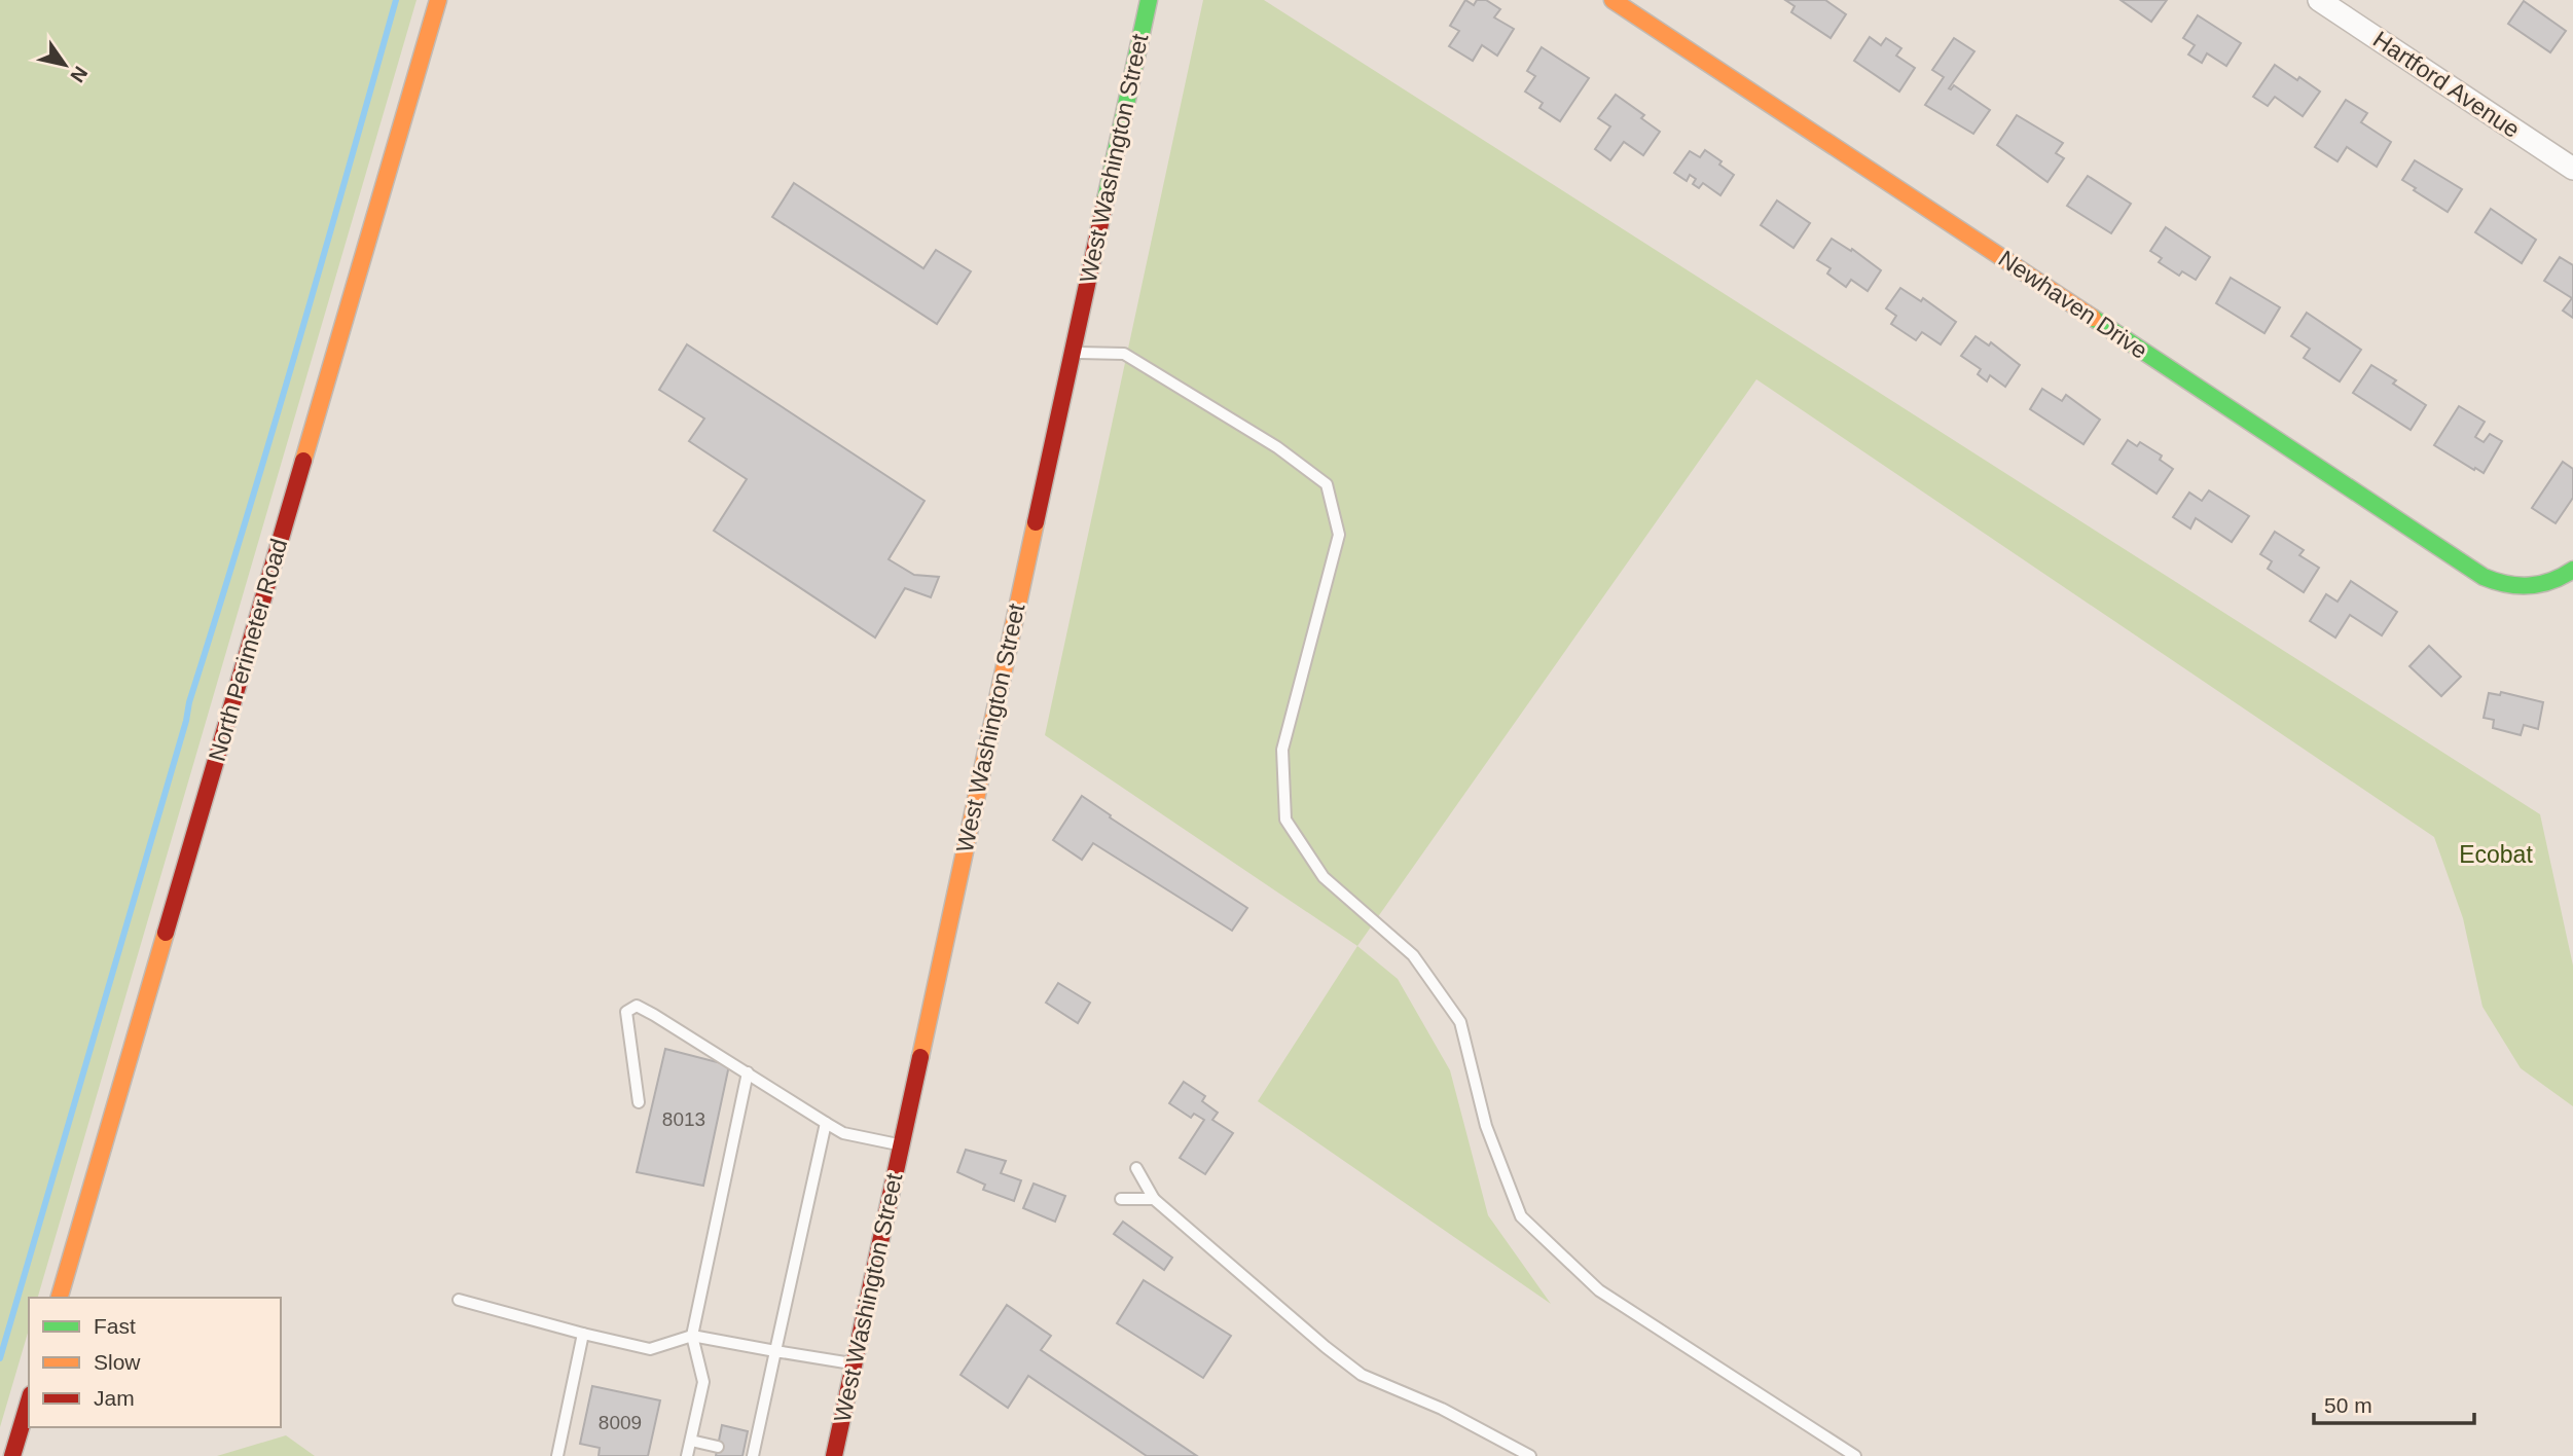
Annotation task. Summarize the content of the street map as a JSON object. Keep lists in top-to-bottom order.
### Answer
{
  "streets": {
    "street": [
      "Hartford Avenue",
      "West Washington Street",
      "Newhaven Drive",
      "North Perimeter Road"
    ]
  },
  "parks": ["Ecobat"],
  "house_numbers": ["8013", "8009"],
  "legend": ["Fast", "Slow", "Jam"],
  "scale_bar": "50 m",
  "north": "bottom right"
}
